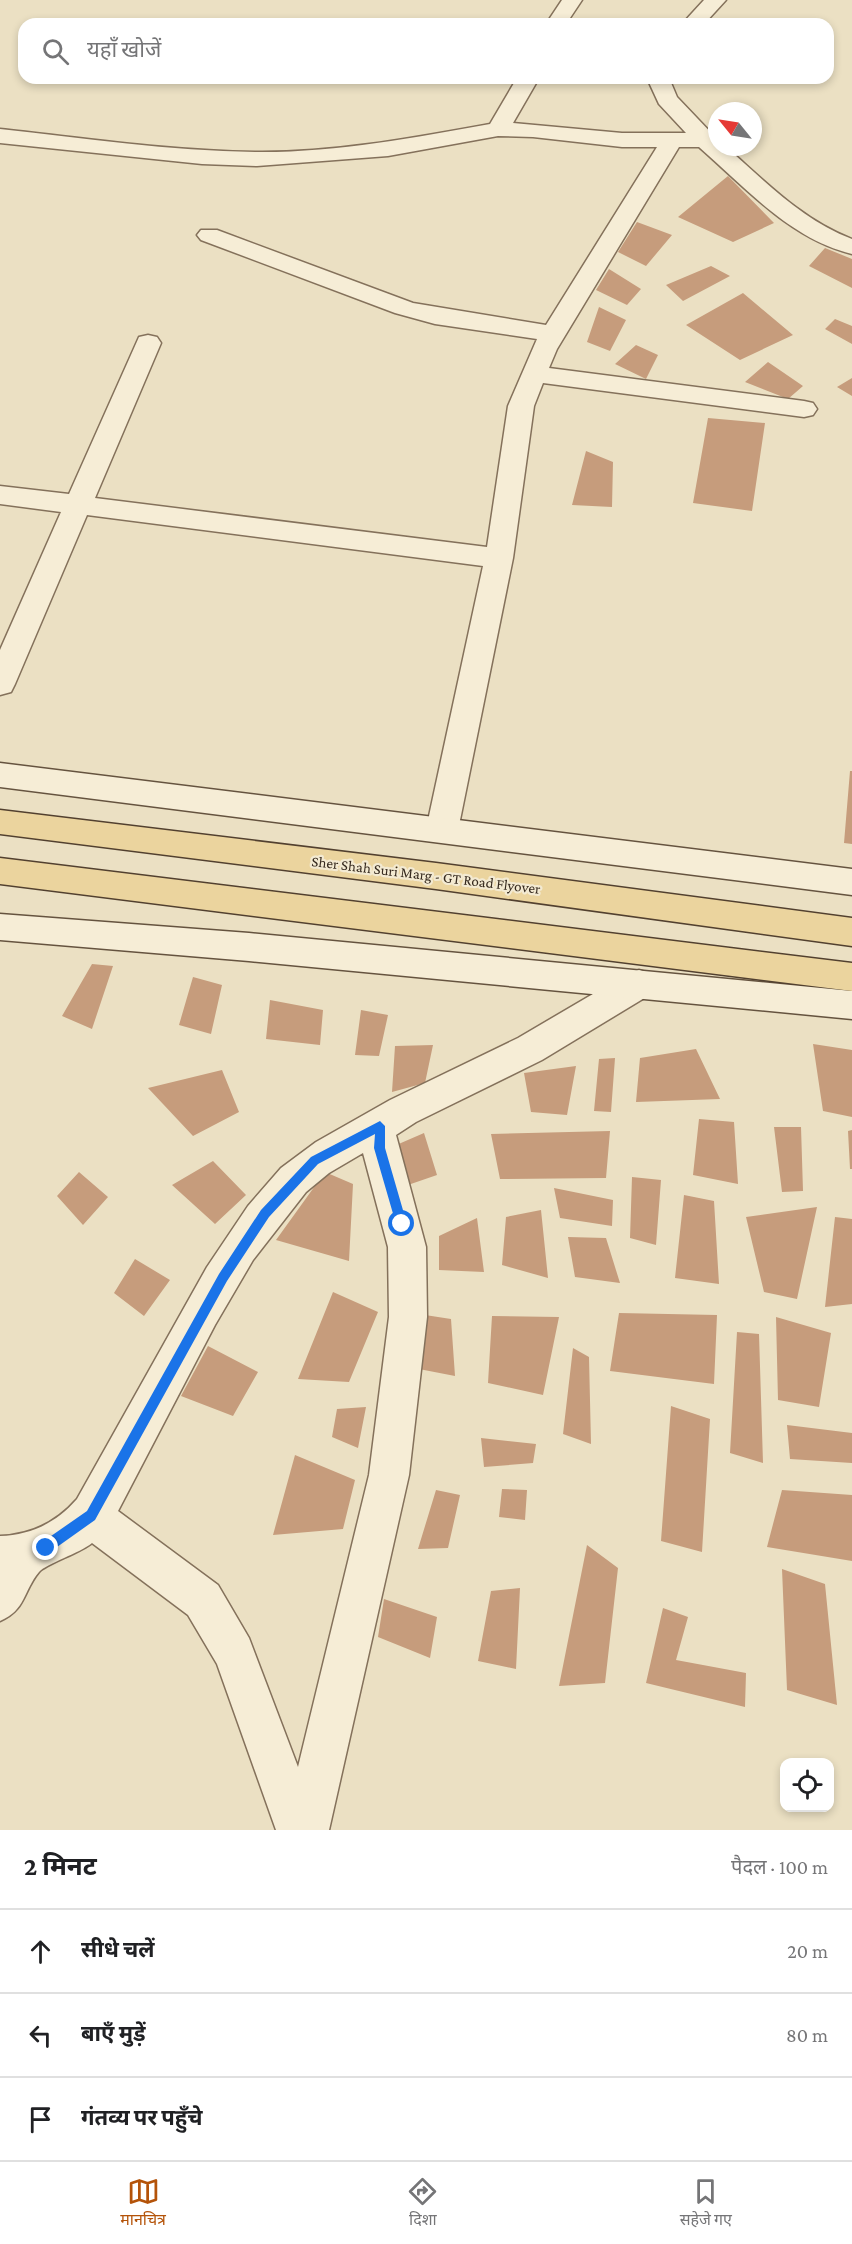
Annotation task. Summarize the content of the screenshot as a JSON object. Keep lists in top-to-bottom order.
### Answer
{
  "streets": {
    "main road": ["Sher Shah Suri Marg - GT Road Flyover"]
  },
  "north": "top left",
  "page": {
    "search": "यहाँ खोजें",
    "heading": ["2 मिनट", "पैदल · 100 m"],
    "list": [
      ["सीधे चलें", "20 m"],
      ["बाएँ मुड़ें", "80 m"],
      "गंतव्य पर पहुँचे"
    ],
    "nav": ["मानचित्र", "दिशा", "सहेजे गए"]
  }
}
